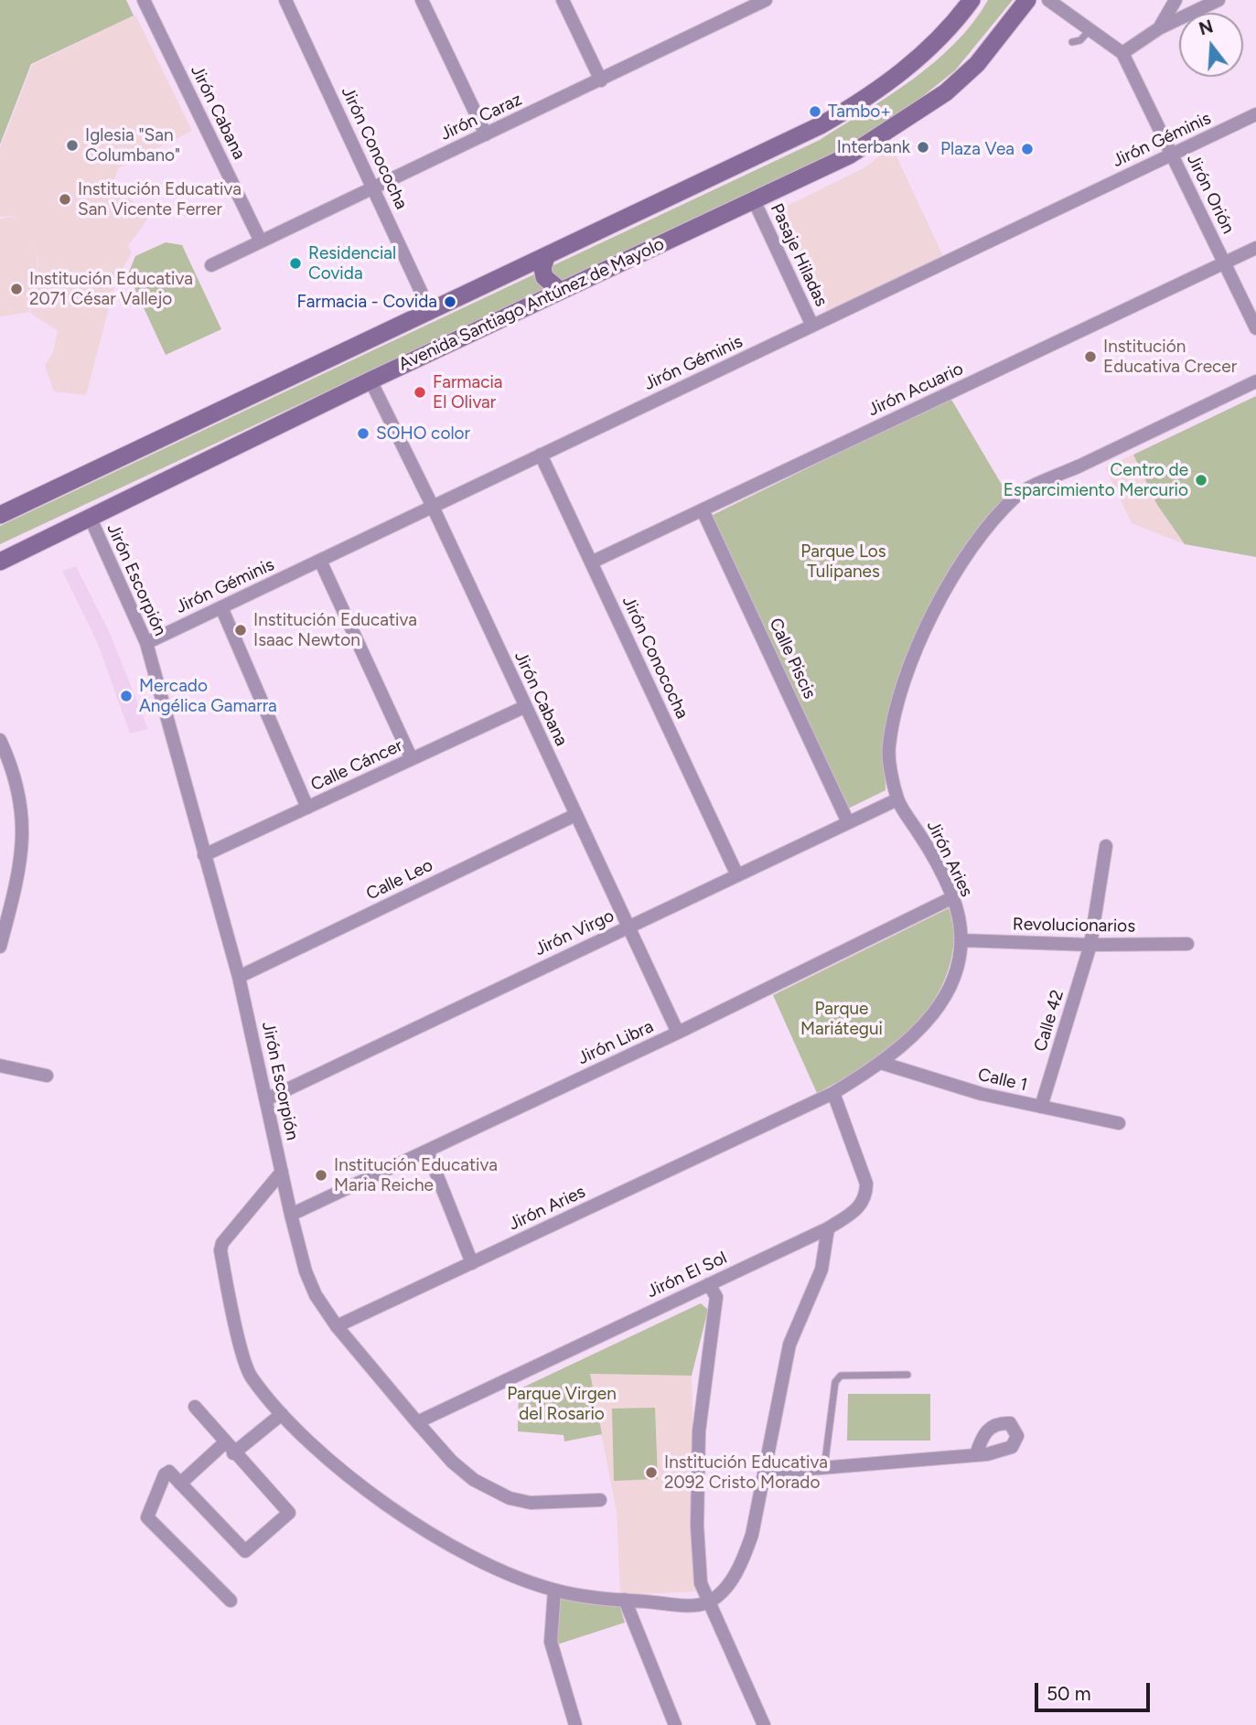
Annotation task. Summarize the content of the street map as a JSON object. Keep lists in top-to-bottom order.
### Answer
{
  "streets": {
    "main road": ["Avenida Santiago Antúnez de Mayolo"],
    "street": [
      "Jirón Cabana",
      "Jirón Caraz",
      "Jirón Géminis",
      "Jirón Conococha",
      "Jirón Orión",
      "Pasaje Hiladas",
      "Jirón Acuario",
      "Jirón Escorpión",
      "Calle Piscis",
      "Calle Cáncer",
      "Jirón Aries",
      "Calle Leo",
      "Revolucionarios",
      "Jirón Virgo",
      "Calle 42",
      "Jirón Libra",
      "Calle 1",
      "Jirón El Sol"
    ]
  },
  "crossings": [
    ["Jirón Cabana", "Jirón Caraz"],
    ["Jirón Cabana", "Jirón Géminis"],
    ["Jirón Cabana", "Avenida Santiago Antúnez de Mayolo"],
    ["Jirón Cabana", "Calle Cáncer"],
    ["Jirón Cabana", "Calle Leo"],
    ["Jirón Cabana", "Jirón Virgo"],
    ["Jirón Cabana", "Jirón Libra"],
    ["Jirón Caraz", "Jirón Conococha"],
    ["Jirón Géminis", "Jirón Conococha"],
    ["Jirón Géminis", "Jirón Orión"],
    ["Jirón Géminis", "Pasaje Hiladas"],
    ["Jirón Géminis", "Jirón Escorpión"],
    ["Jirón Conococha", "Avenida Santiago Antúnez de Mayolo"],
    ["Jirón Conococha", "Jirón Acuario"],
    ["Jirón Conococha", "Jirón Virgo"],
    ["Jirón Orión", "Jirón Acuario"],
    ["Pasaje Hiladas", "Avenida Santiago Antúnez de Mayolo"],
    ["Avenida Santiago Antúnez de Mayolo", "Jirón Escorpión"],
    ["Jirón Acuario", "Calle Piscis"],
    ["Jirón Escorpión", "Calle Cáncer"],
    ["Jirón Escorpión", "Jirón Aries"],
    ["Jirón Escorpión", "Calle Leo"],
    ["Jirón Escorpión", "Jirón Virgo"],
    ["Jirón Escorpión", "Jirón Libra"],
    ["Jirón Escorpión", "Jirón El Sol"],
    ["Calle Piscis", "Jirón Virgo"],
    ["Jirón Aries", "Revolucionarios"],
    ["Jirón Aries", "Jirón Virgo"],
    ["Jirón Aries", "Jirón Libra"],
    ["Jirón Aries", "Calle 1"],
    ["Jirón Aries", "Jirón El Sol"],
    ["Revolucionarios", "Calle 42"],
    ["Calle 42", "Calle 1"]
  ],
  "parks": ["Parque Los Tulipanes", "Parque Mariátegui", "Parque Virgen del Rosario"],
  "places": [
    "Tambo+",
    "Iglesia \"San Columbano\"",
    "Interbank",
    "Plaza Vea",
    "Institución Educativa San Vicente Ferrer",
    "Residencial Covida",
    "Institución Educativa 2071 César Vallejo",
    "Farmacia - Covida",
    "Institución Educativa Crecer",
    "Farmacia El Olivar",
    "SOHO color",
    "Centro de Esparcimiento Mercurio",
    "Institución Educativa Isaac Newton",
    "Mercado Angélica Gamarra",
    "Institución Educativa Maria Reiche",
    "Institución Educativa 2092 Cristo Morado"
  ],
  "scale_bar": "50 m",
  "north": "top"
}
